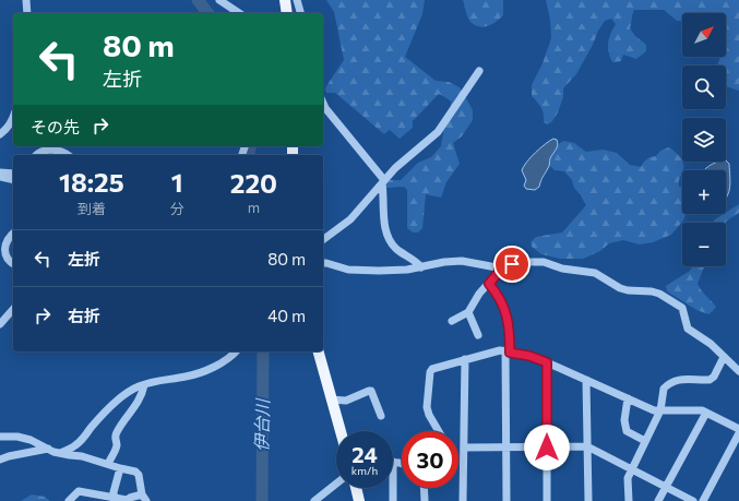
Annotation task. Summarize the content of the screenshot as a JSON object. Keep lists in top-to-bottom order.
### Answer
{
  "water": ["伊台川"],
  "north": "top right",
  "page": {
    "map_buttons": ["+", "−"],
    "turn": ["80 m", "左折"],
    "then": "その先",
    "eta": [
      "18:25",
      "到着",
      "1",
      "分",
      "220",
      "m"
    ],
    "list": [
      {
        "name": "左折",
        "value": "80 m"
      },
      {
        "name": "右折",
        "value": "40 m"
      }
    ],
    "speed": "24 km/h",
    "limit": "30"
  }
}
